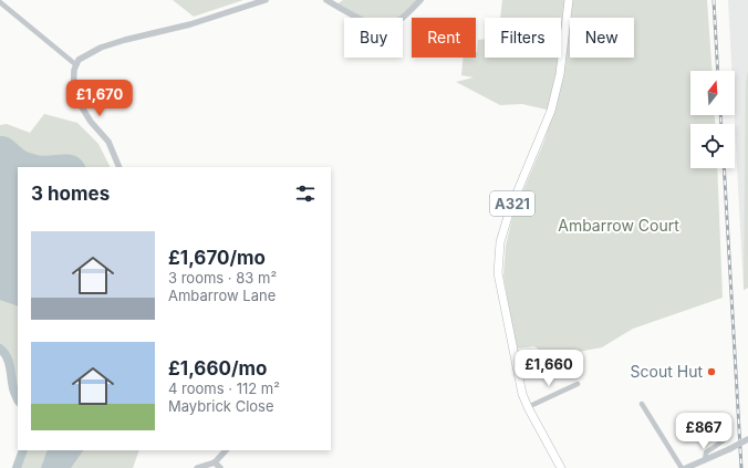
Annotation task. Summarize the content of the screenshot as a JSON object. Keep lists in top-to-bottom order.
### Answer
{
  "streets": {
    "main road": ["A321"]
  },
  "parks": ["Ambarrow Court"],
  "places": ["Scout Hut"],
  "north": "top",
  "page": {
    "chip": [
      "Buy",
      "Rent",
      "Filters",
      "New"
    ],
    "price": ["£1,670", "£1,660", "£867"],
    "heading": "3 homes",
    "list": [
      {
        "name": "£1,670/mo",
        "note": "3 rooms · 83 m² · Ambarrow Lane"
      },
      {
        "name": "£1,660/mo",
        "note": "4 rooms · 112 m² · Maybrick Close"
      }
    ]
  }
}
